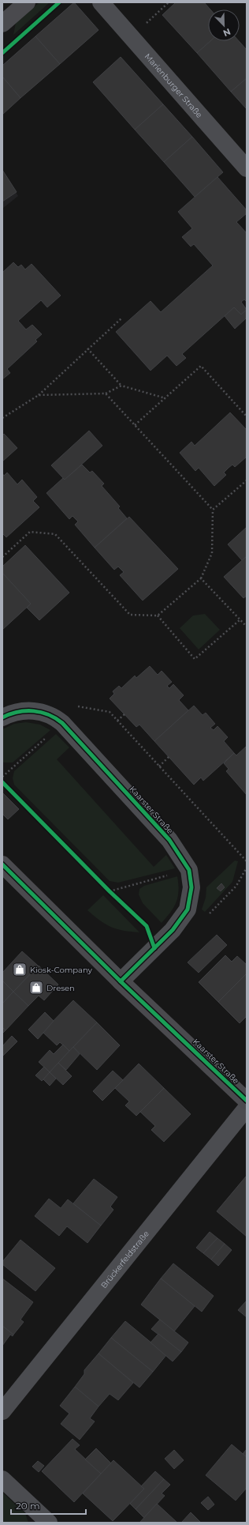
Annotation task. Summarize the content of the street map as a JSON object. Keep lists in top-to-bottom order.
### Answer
{
  "streets": {
    "main road": ["Kaarster Straße"],
    "street": ["Marienburger Straße", "Brückerfeldstraße"]
  },
  "places": {
    "shop": ["Kiosk-Company", "Dresen"]
  },
  "scale_bar": "20 m",
  "north": "bottom right"
}
